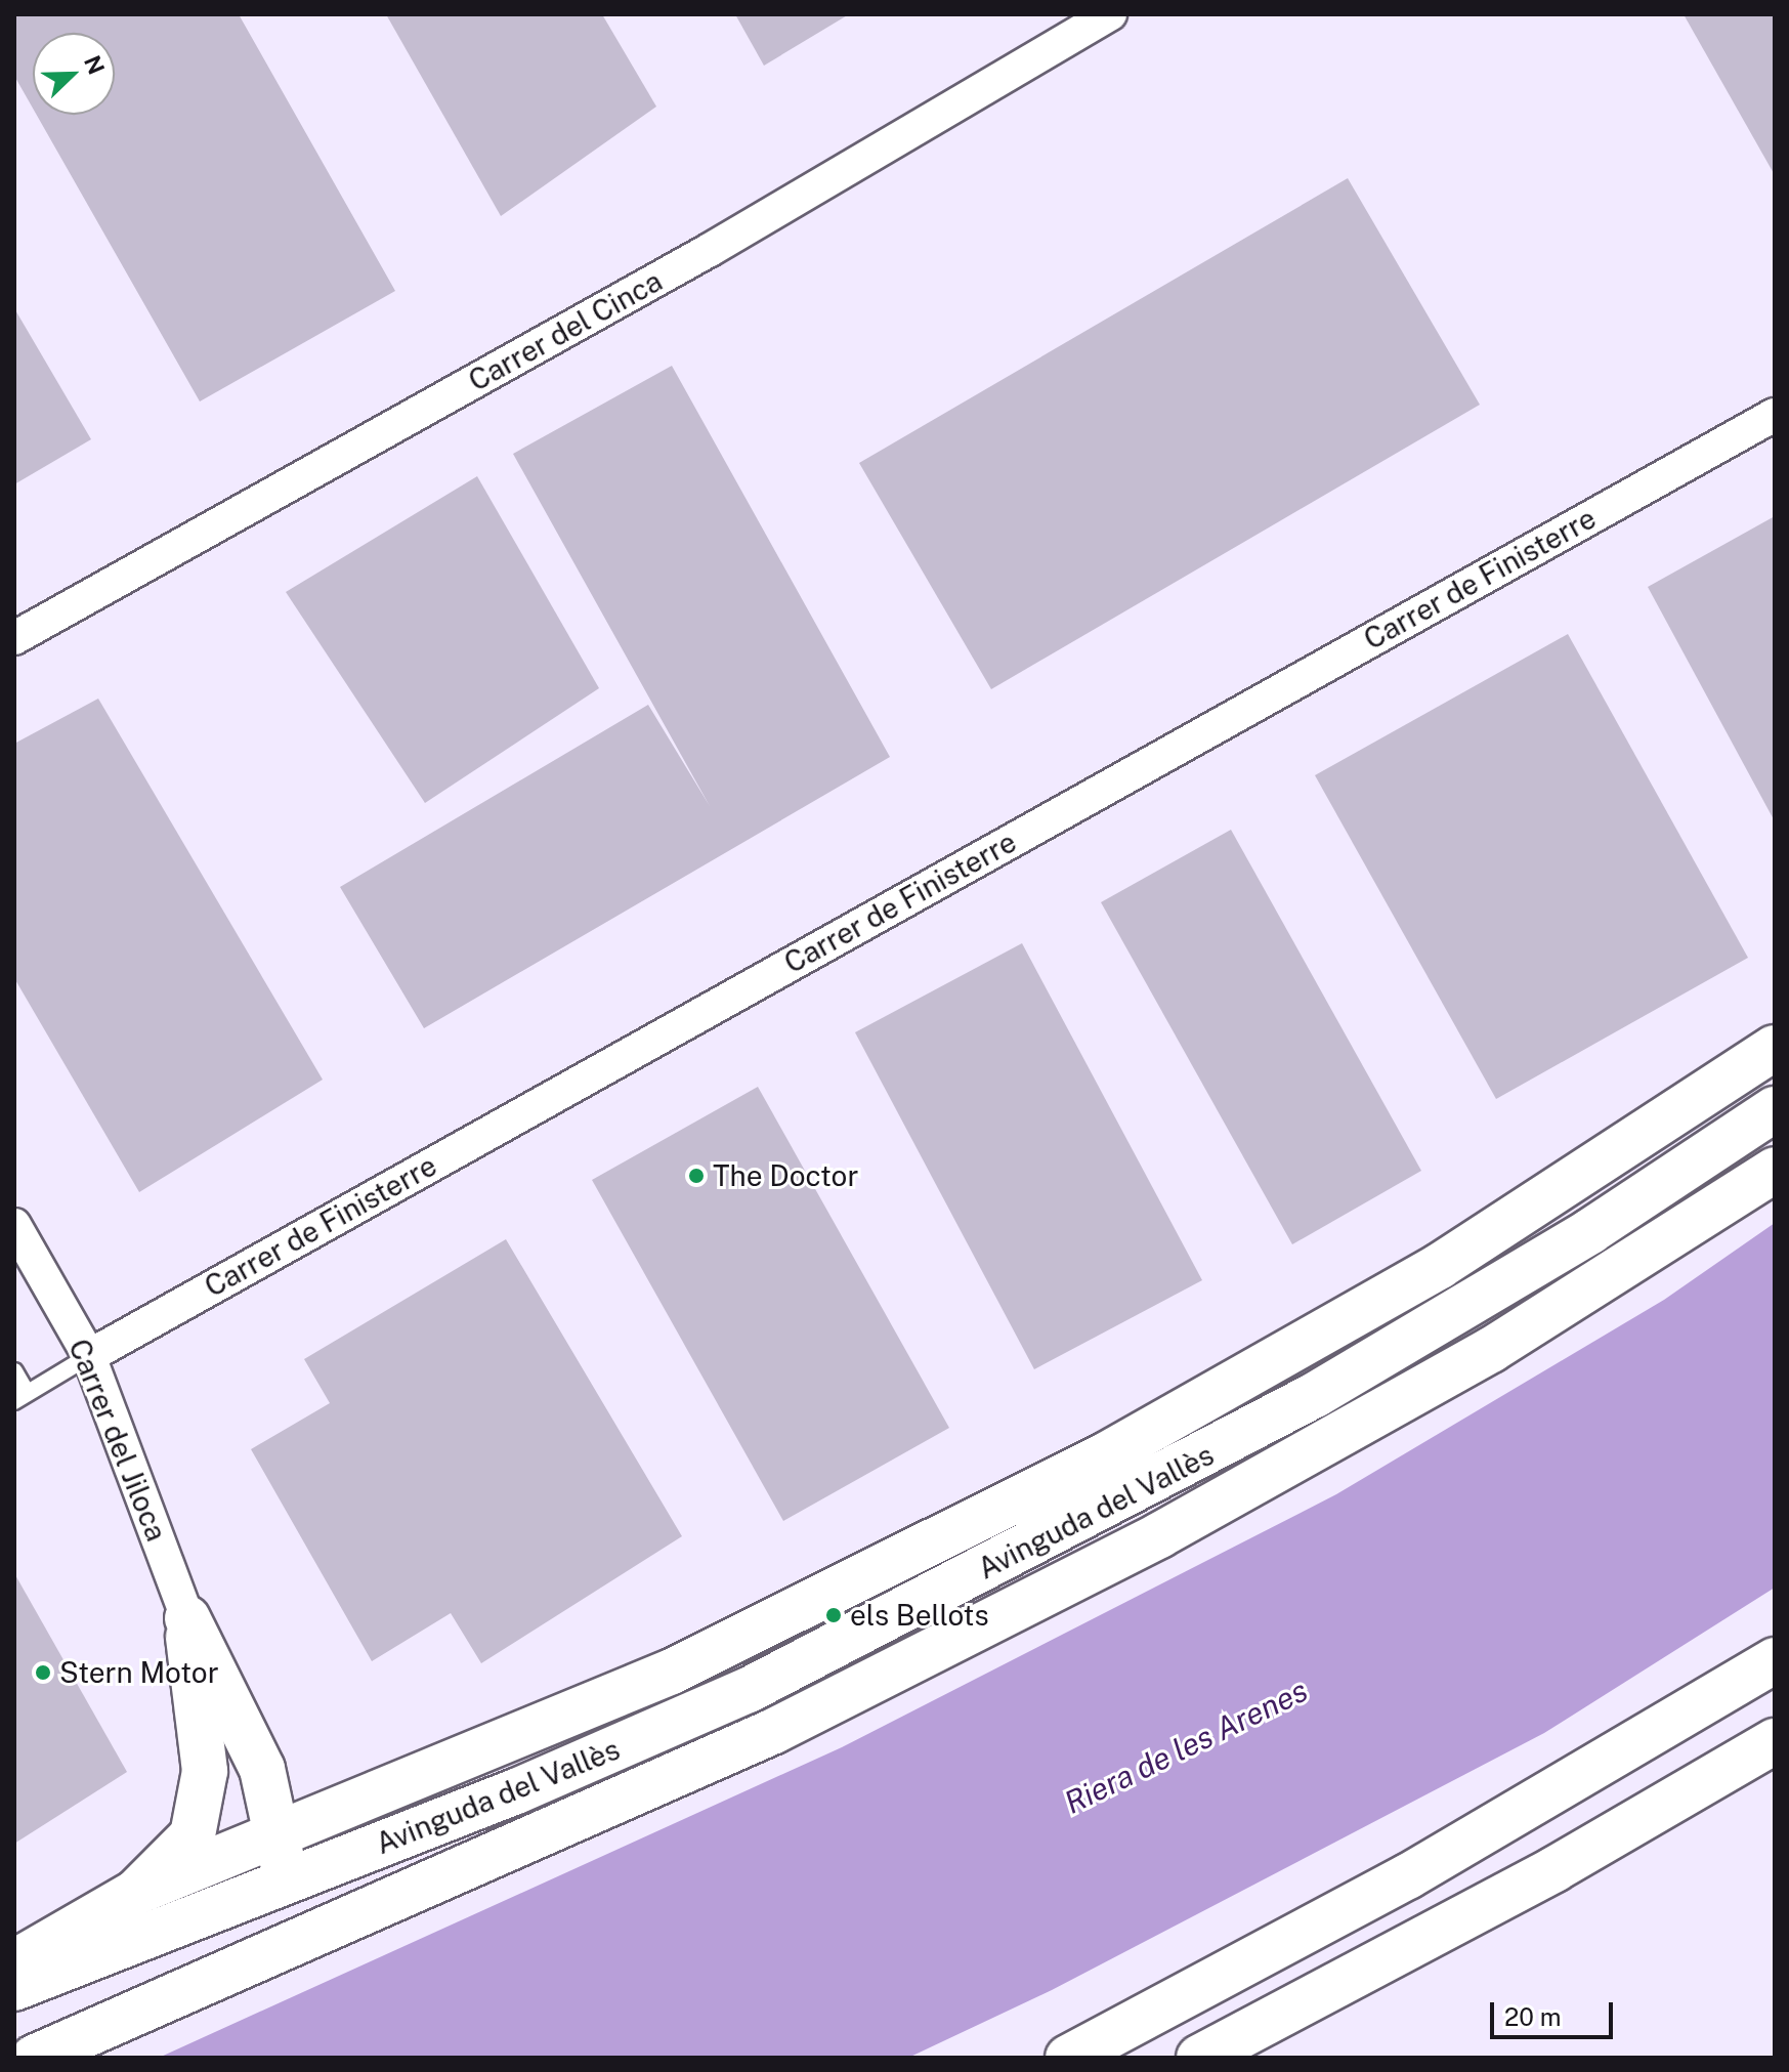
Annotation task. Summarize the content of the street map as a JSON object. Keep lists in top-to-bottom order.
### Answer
{
  "streets": {
    "main road": ["Avinguda del Vallès"],
    "street": ["Carrer del Cinca", "Carrer de Finisterre", "Carrer del Jiloca"]
  },
  "crossings": [
    ["Carrer de Finisterre", "Carrer del Jiloca"]
  ],
  "water": ["Riera de les Arenes"],
  "places": ["The Doctor", "els Bellots", "Stern Motor"],
  "scale_bar": "20 m",
  "north": "top right"
}
